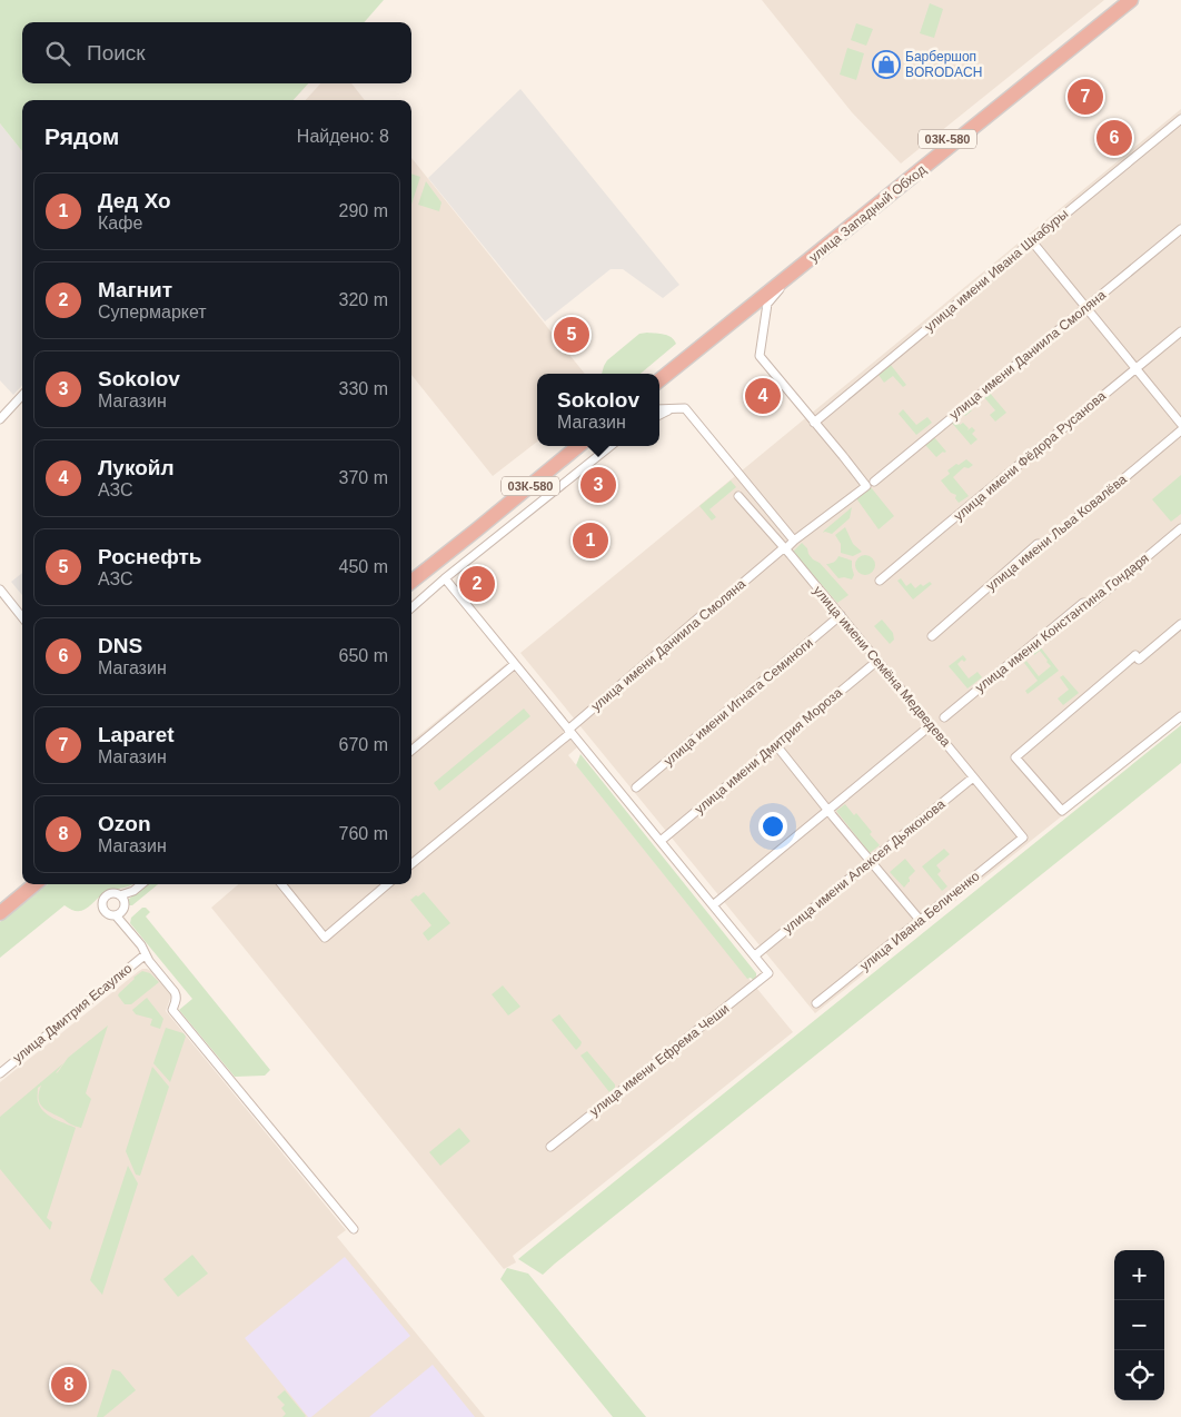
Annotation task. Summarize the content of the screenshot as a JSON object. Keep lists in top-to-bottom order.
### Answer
{
  "streets": {
    "highway": ["03К-580", "улица Западный Обход"],
    "street": [
      "улица имени Ивана Шкабуры",
      "улица имени Даниила Смоляна",
      "улица имени Фёдора Русанова",
      "улица имени Льва Ковалёва",
      "улица имени Константина Гондаря",
      "улица имени Семёна Медведева",
      "улица имени Игната Семиноги",
      "улица имени Дмитрия Мороза",
      "улица имени Алексея Дьяконова",
      "улица Ивана Беличенко",
      "улица Дмитрия Есаулко",
      "улица имени Ефрема Чеши"
    ]
  },
  "crossings": [
    ["улица имени Ивана Шкабуры", "улица имени Даниила Смоляна"],
    ["улица имени Даниила Смоляна", "улица имени Семёна Медведева"],
    ["улица имени Семёна Медведева", "улица имени Игната Семиноги"],
    ["улица имени Семёна Медведева", "улица имени Дмитрия Мороза"],
    ["улица имени Семёна Медведева", "улица имени Алексея Дьяконова"],
    ["улица имени Семёна Медведева", "улица Ивана Беличенко"],
    ["улица имени Алексея Дьяконова", "улица имени Ефрема Чеши"]
  ],
  "places": {
    "shop": ["Барбершоп BORODACH"]
  },
  "page": {
    "search": "Поиск",
    "pins": [
      "7",
      "6",
      "5",
      "4",
      "3",
      "1",
      "2",
      "8"
    ],
    "heading": ["Рядом", "Найдено: 8"],
    "list": [
      {
        "mark": "1",
        "name": "Дед Хо",
        "note": "Кафе",
        "value": "290 m"
      },
      {
        "mark": "2",
        "name": "Магнит",
        "note": "Супермаркет",
        "value": "320 m"
      },
      {
        "mark": "3",
        "name": "Sokolov",
        "note": "Магазин",
        "value": "330 m"
      },
      {
        "mark": "4",
        "name": "Лукойл",
        "note": "АЗС",
        "value": "370 m"
      },
      {
        "mark": "5",
        "name": "Роснефть",
        "note": "АЗС",
        "value": "450 m"
      },
      {
        "mark": "6",
        "name": "DNS",
        "note": "Магазин",
        "value": "650 m"
      },
      {
        "mark": "7",
        "name": "Laparet",
        "note": "Магазин",
        "value": "670 m"
      },
      {
        "mark": "8",
        "name": "Ozon",
        "note": "Магазин",
        "value": "760 m"
      }
    ],
    "popup": ["Sokolov", "Магазин"],
    "map_buttons": ["+", "−"]
  }
}
